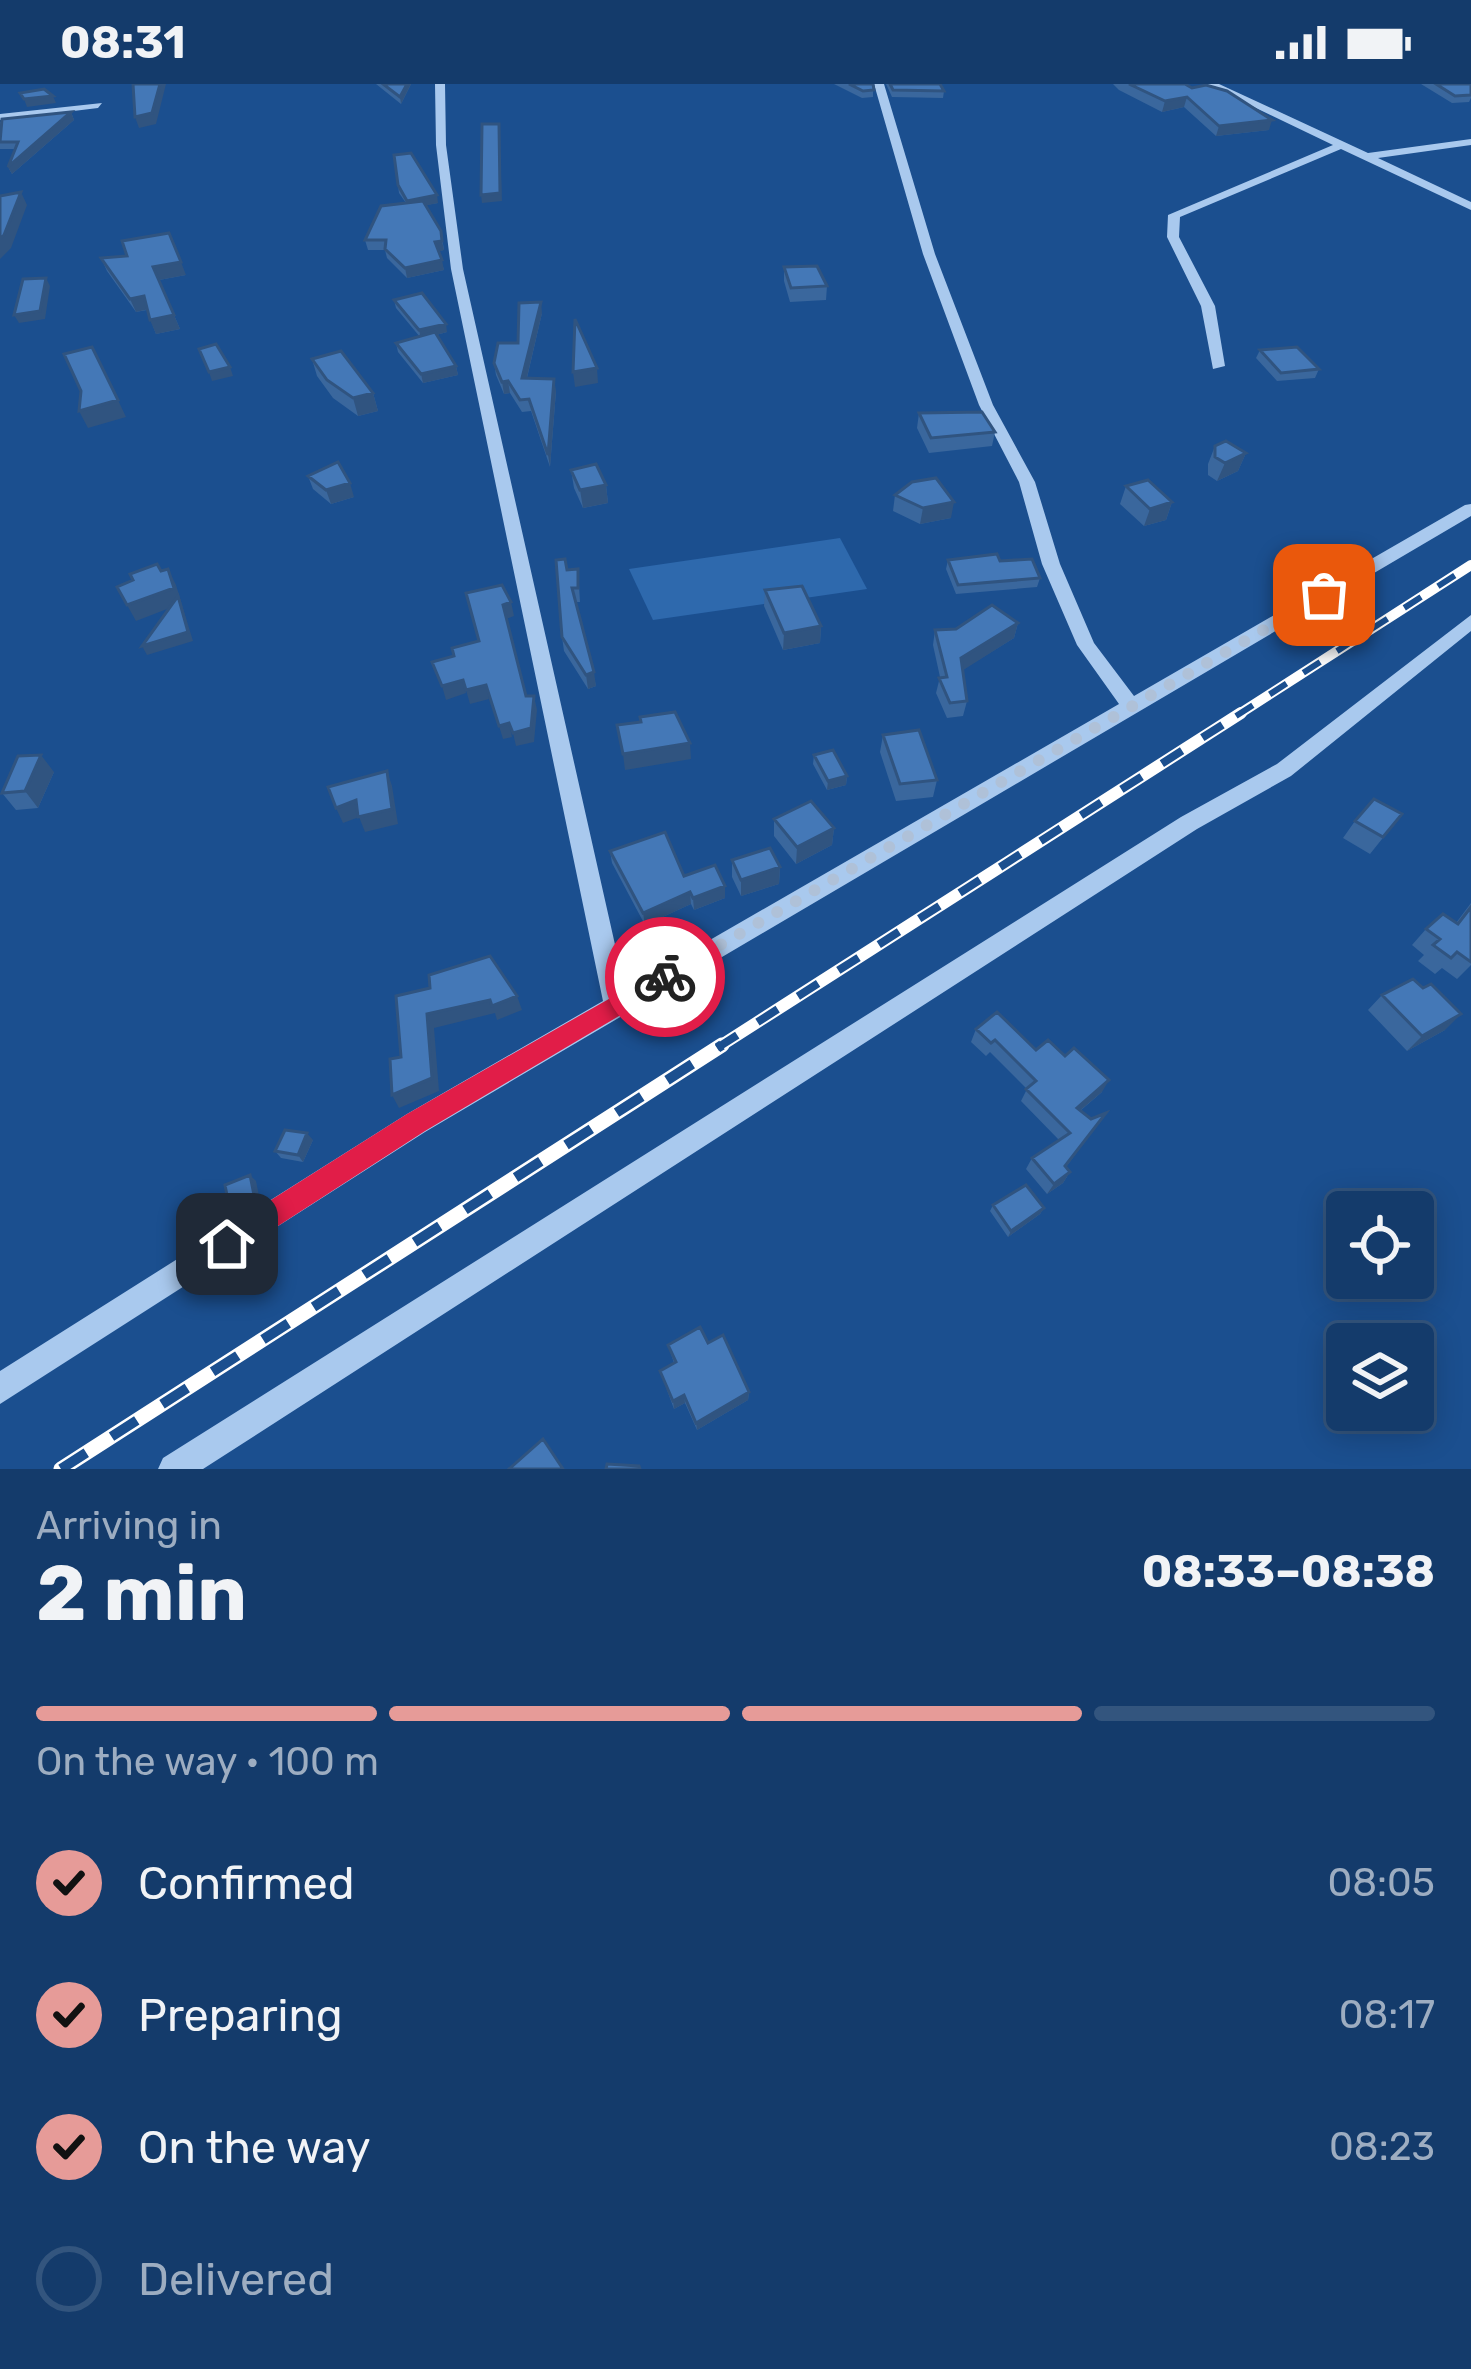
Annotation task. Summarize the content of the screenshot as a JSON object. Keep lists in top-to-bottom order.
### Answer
{
  "page": {
    "status": "08:31",
    "heading": ["2 min", "Arriving in", "08:33–08:38"],
    "bar": "On the way · 100 m",
    "list": [
      ["Confirmed", "08:05"],
      ["Preparing", "08:17"],
      ["On the way", "08:23"],
      "Delivered"
    ]
  }
}
